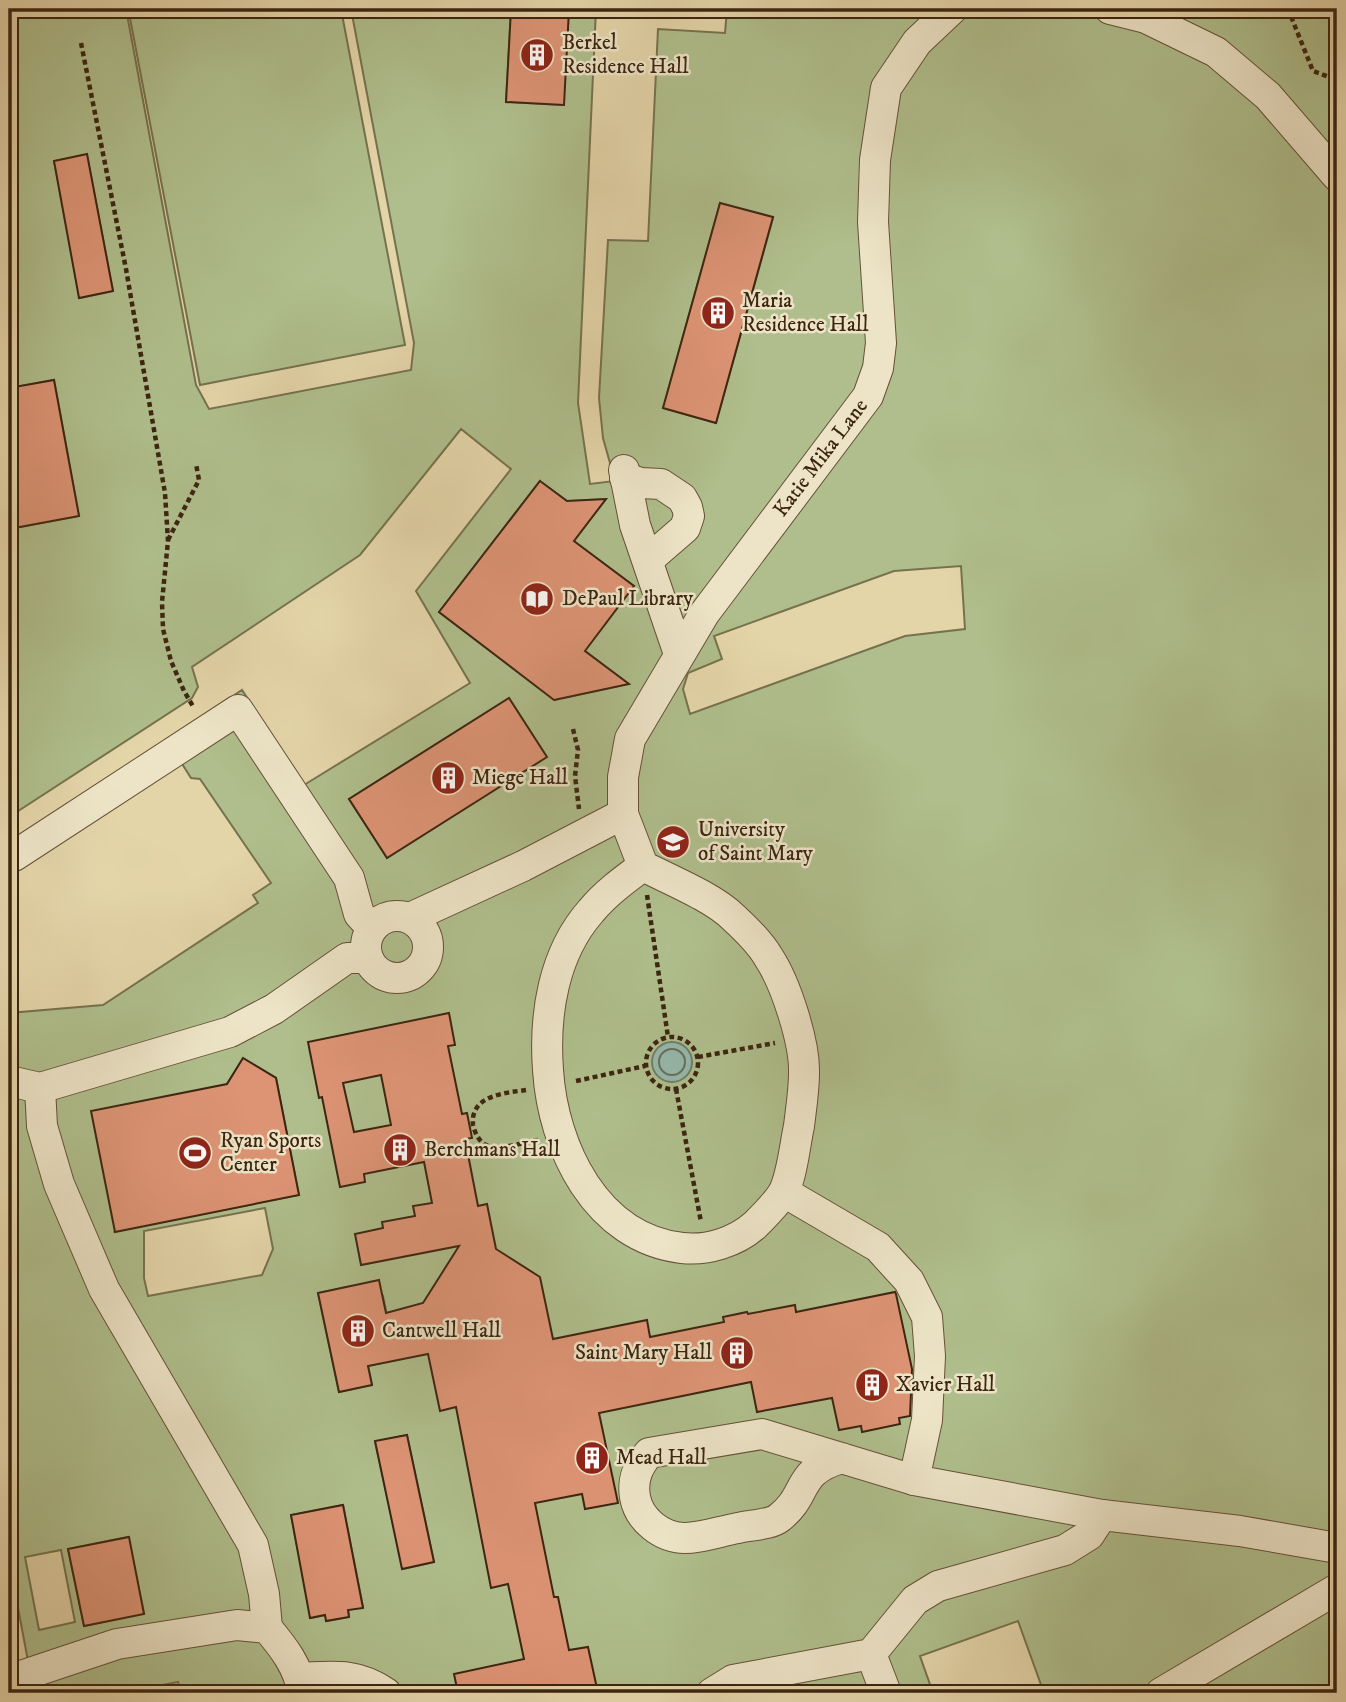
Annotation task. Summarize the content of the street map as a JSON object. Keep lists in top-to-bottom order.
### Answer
{
  "streets": {
    "street": ["Katie Mika Lane"]
  },
  "places": {
    "building": [
      "Berkel Residence Hall",
      "Maria Residence Hall",
      "Miege Hall",
      "Berchmans Hall",
      "Cantwell Hall",
      "Saint Mary Hall",
      "Xavier Hall",
      "Mead Hall"
    ],
    "library": ["DePaul Library"],
    "school or university": ["University of Saint Mary"],
    "sports": ["Ryan Sports Center"]
  }
}
